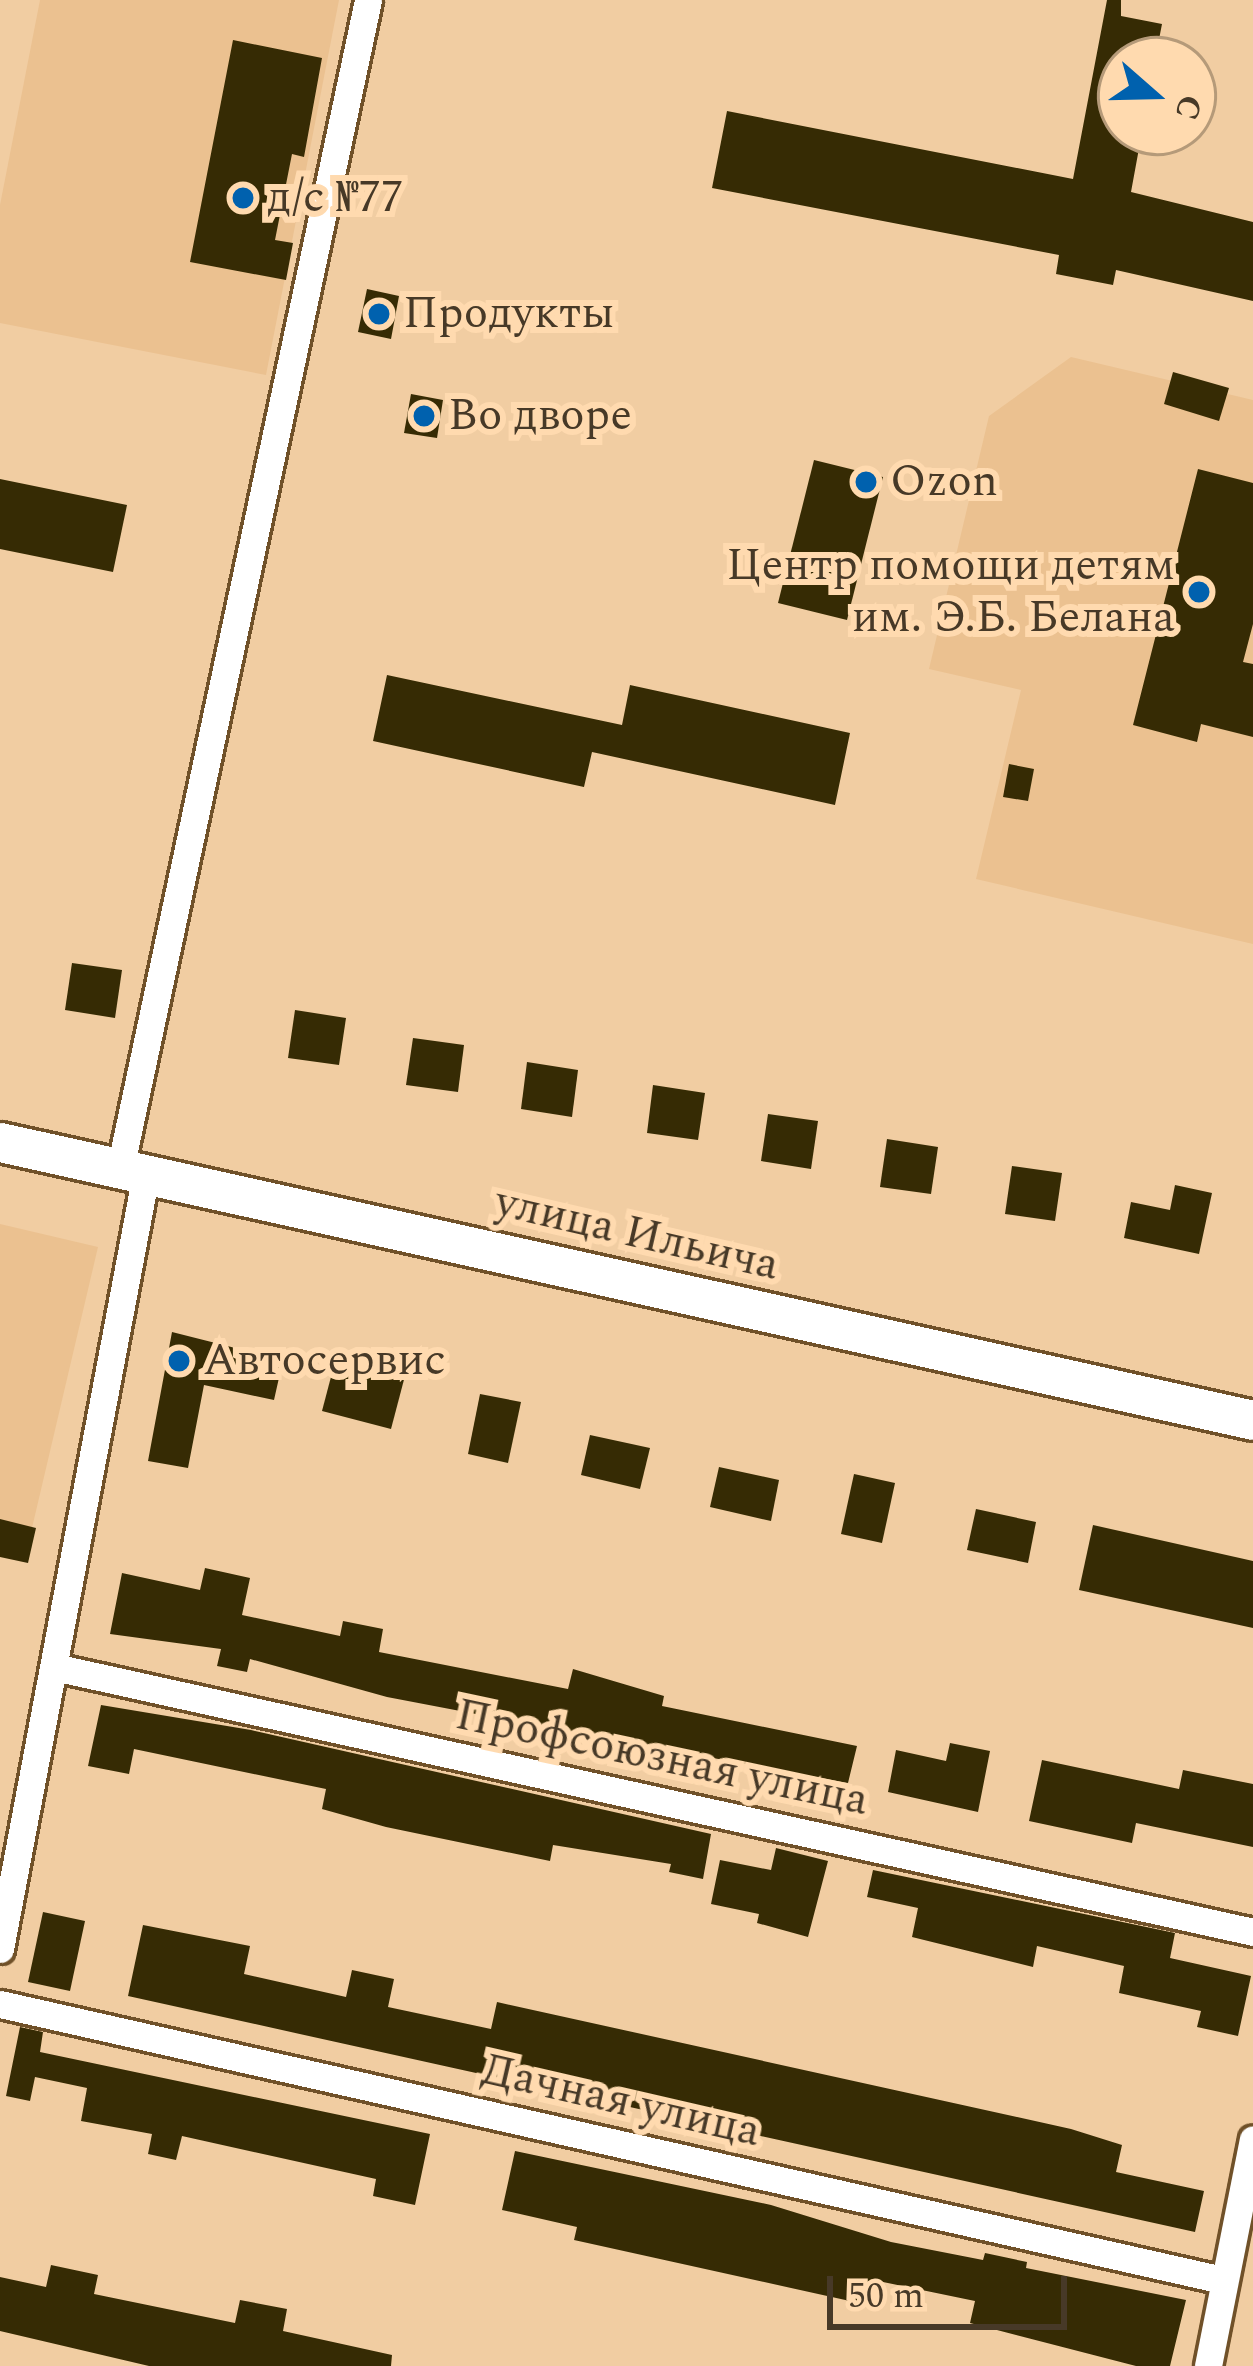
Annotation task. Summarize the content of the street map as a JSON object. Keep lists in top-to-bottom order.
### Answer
{
  "streets": {
    "street": ["улица Ильича", "Профсоюзная улица", "Дачная улица"]
  },
  "places": [
    "д/с №77",
    "Продукты",
    "Во дворе",
    "Ozon",
    "Центр помощи детям им. Э.Б. Белана",
    "Автосервис"
  ],
  "scale_bar": "50 m",
  "north": "right"
}
